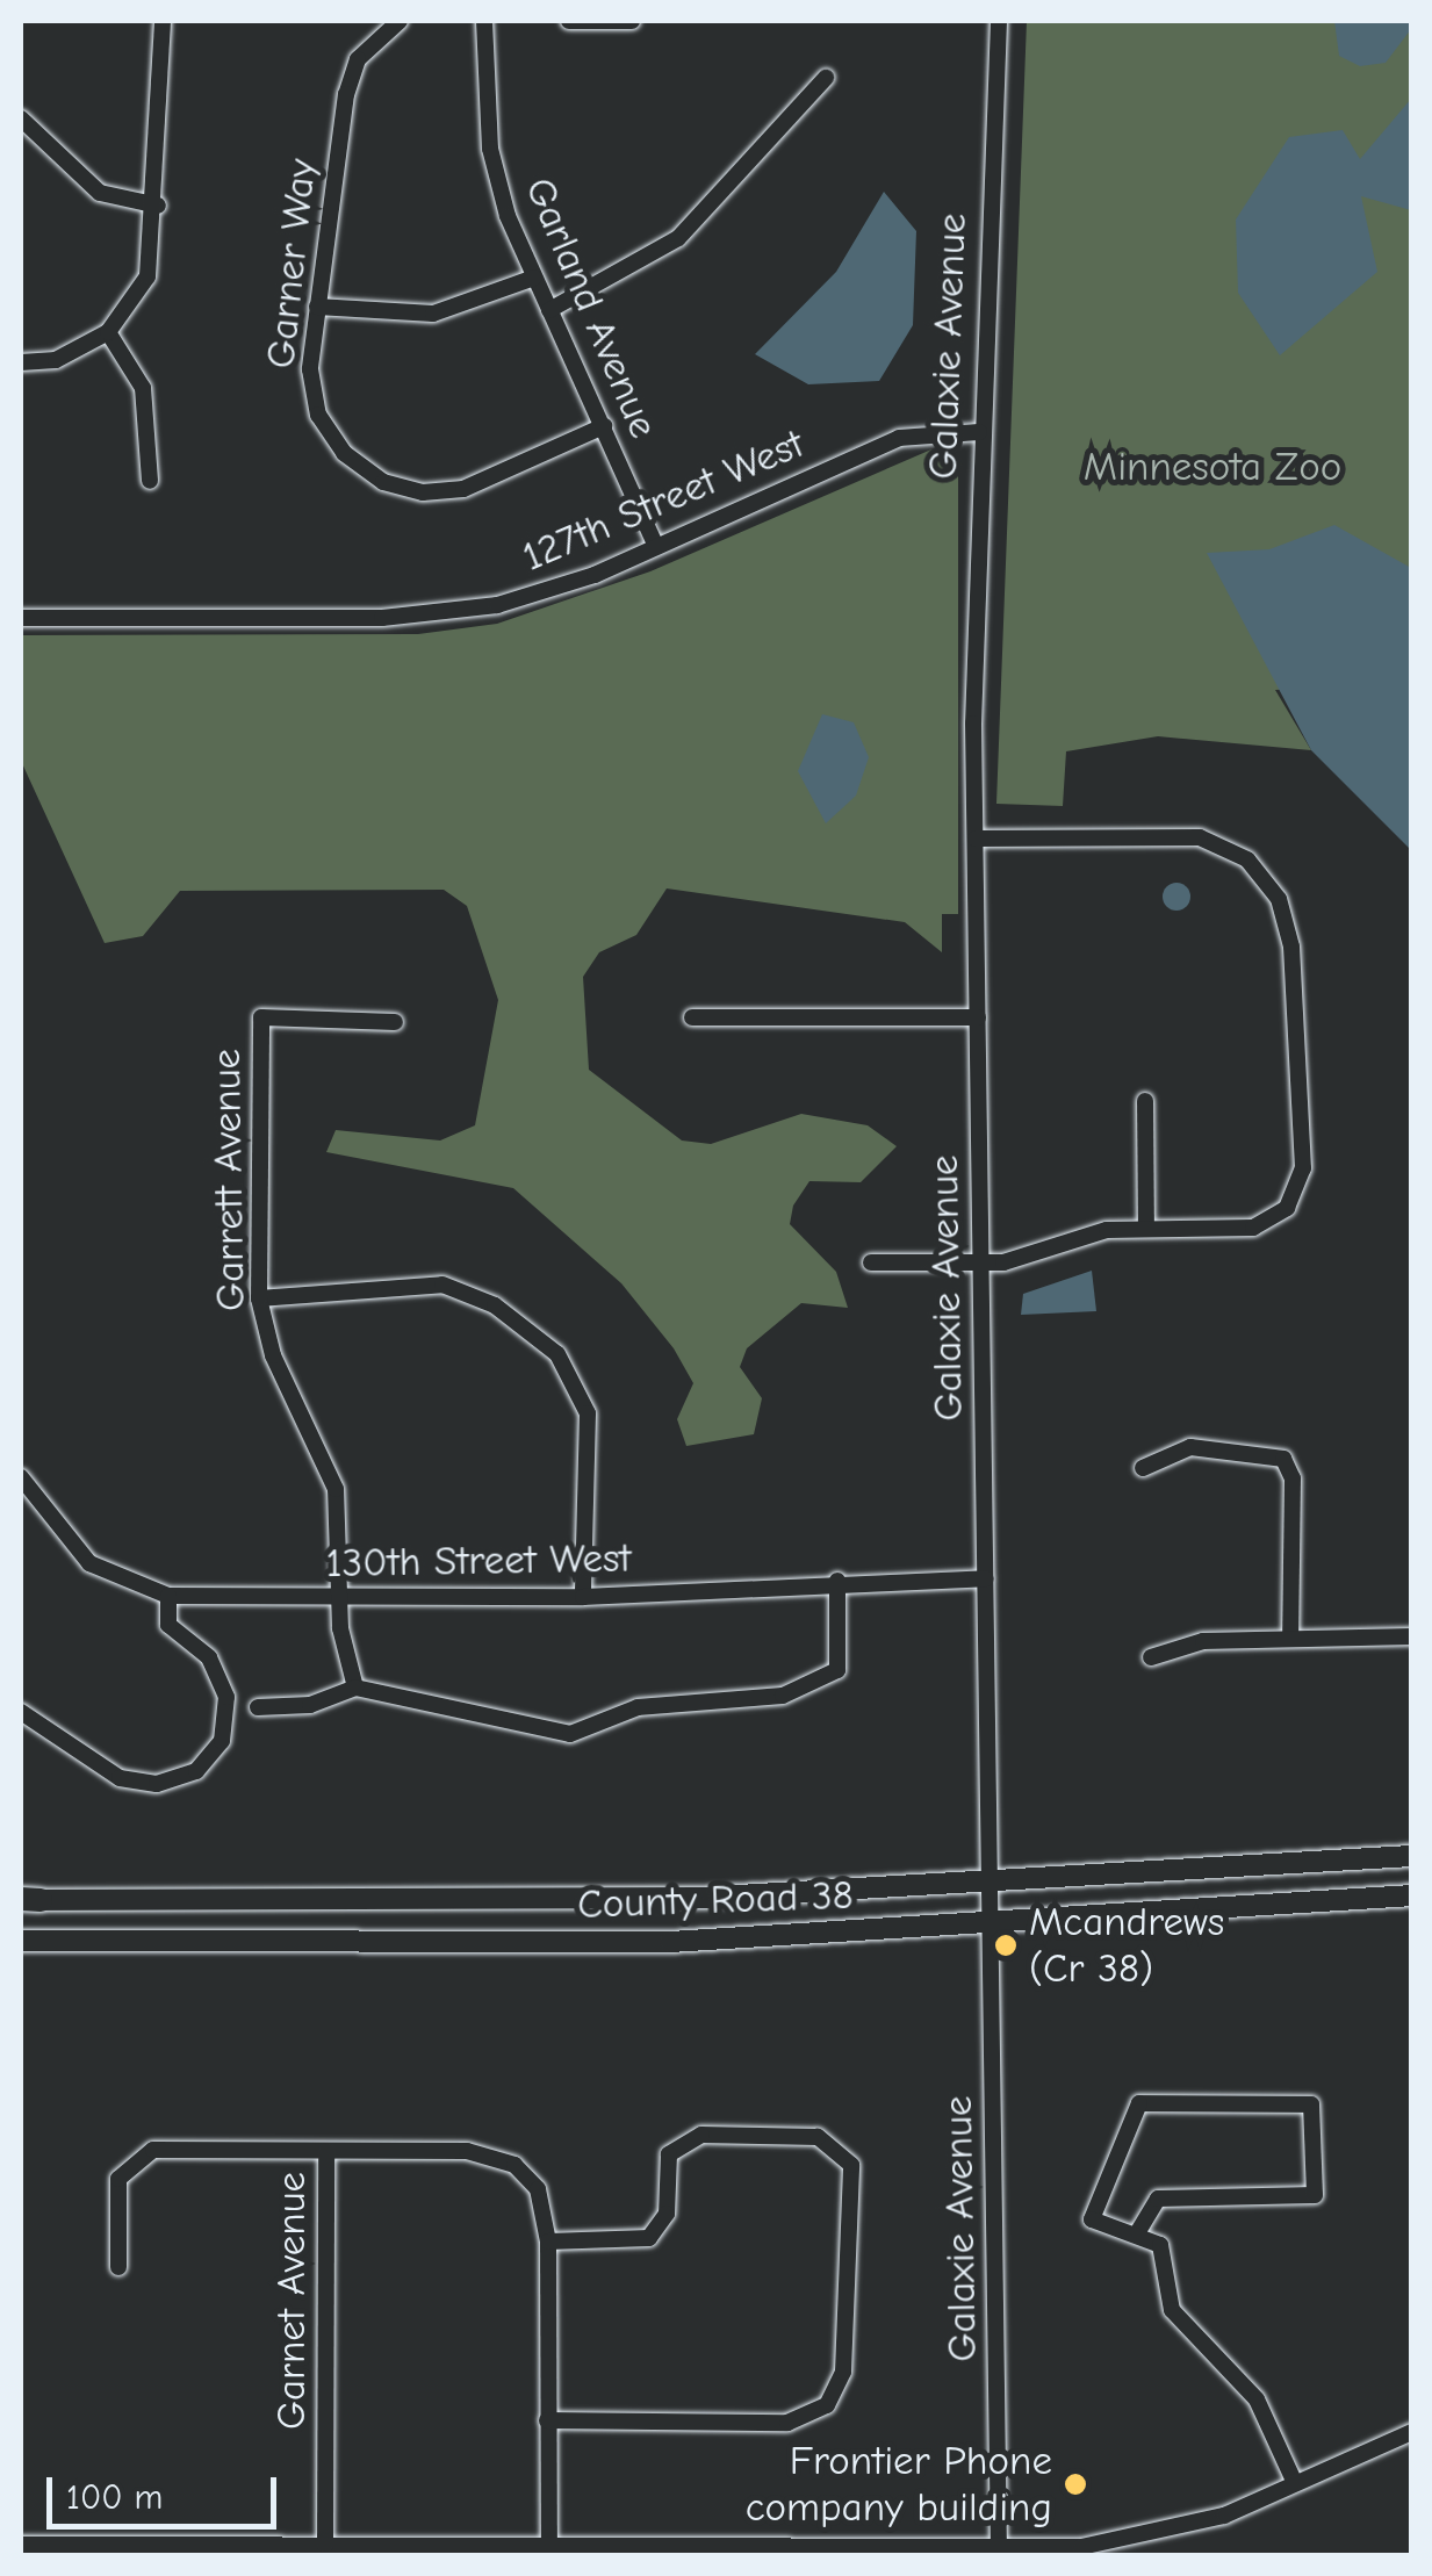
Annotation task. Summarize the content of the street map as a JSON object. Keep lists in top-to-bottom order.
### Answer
{
  "streets": {
    "main road": ["County Road 38"],
    "street": [
      "Garner Way",
      "Garland Avenue",
      "Galaxie Avenue",
      "127th Street West",
      "Garrett Avenue",
      "130th Street West",
      "Garnet Avenue"
    ]
  },
  "crossings": [
    ["Garner Way", "Garland Avenue"],
    ["Garland Avenue", "127th Street West"],
    ["Galaxie Avenue", "127th Street West"],
    ["Galaxie Avenue", "130th Street West"],
    ["Galaxie Avenue", "County Road 38"],
    ["Garrett Avenue", "130th Street West"]
  ],
  "parks": ["Minnesota Zoo"],
  "places": ["Mcandrews (Cr 38)", "Frontier Phone company building"],
  "scale_bar": "100 m"
}
